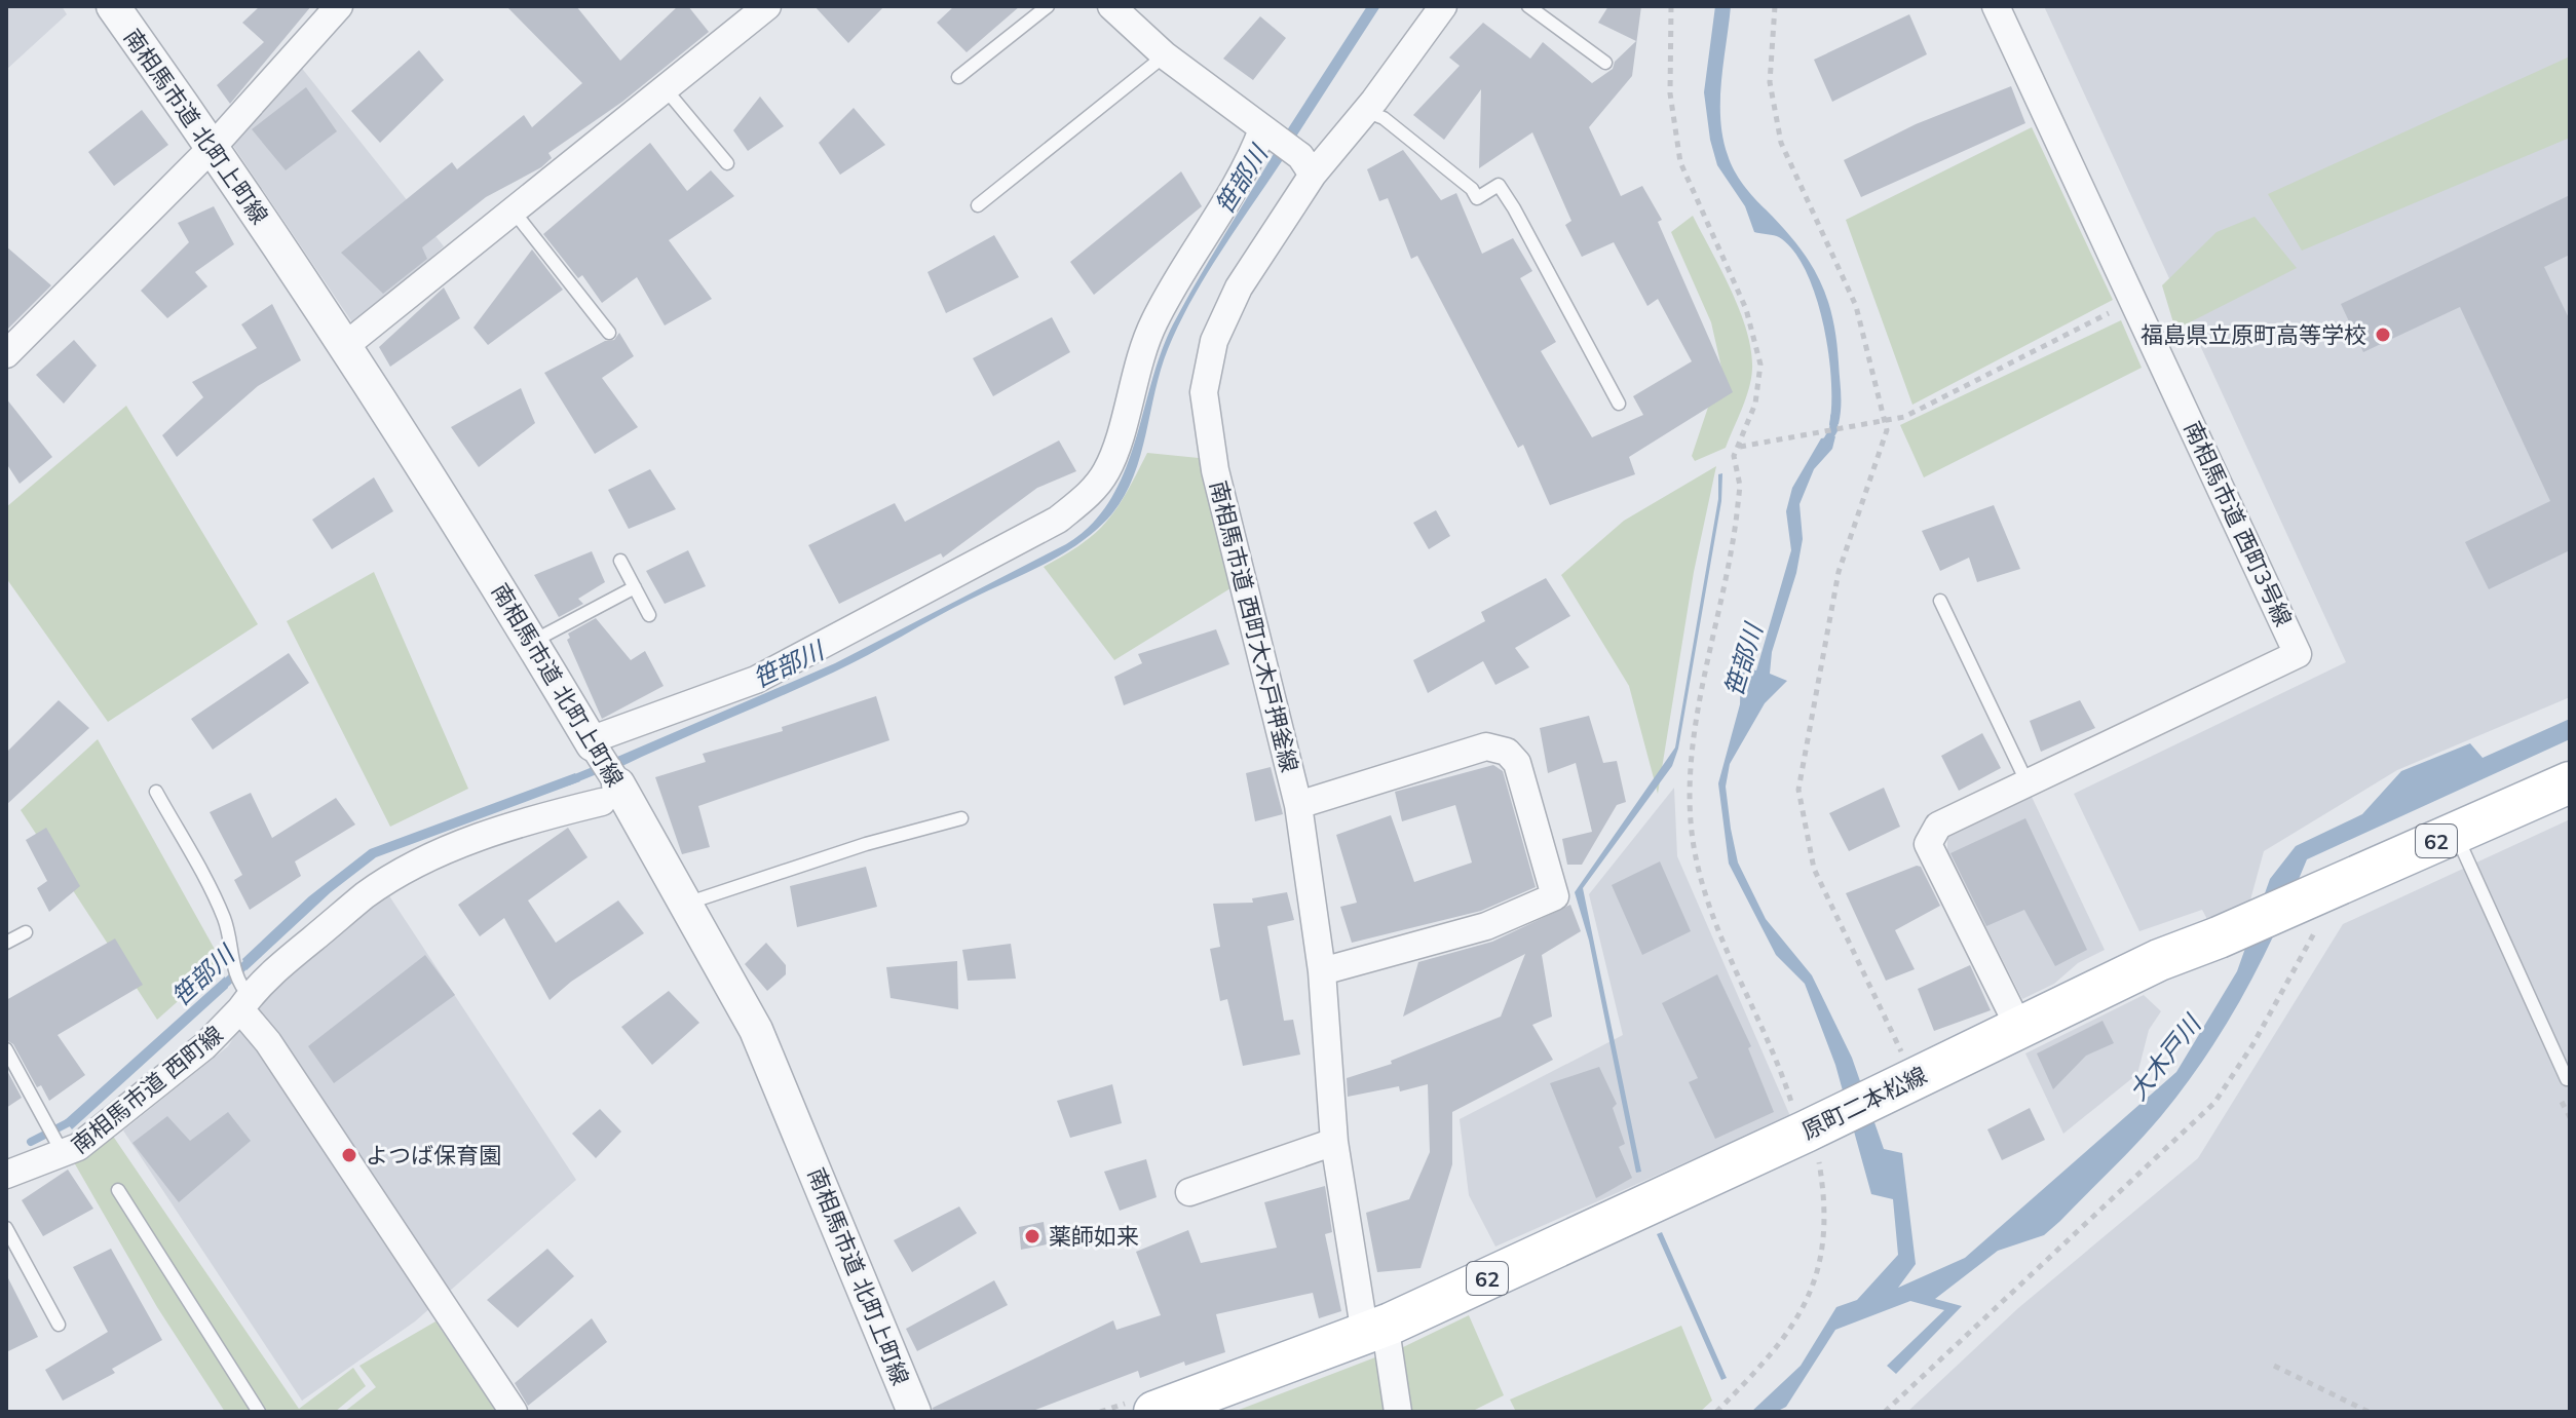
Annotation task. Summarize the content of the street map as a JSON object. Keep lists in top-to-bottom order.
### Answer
{
  "streets": {
    "main road": ["62", "原町二本松線"],
    "street": [
      "南相馬市道 北町上町線",
      "南相馬市道 西町3号線",
      "南相馬市道 西町大木戸押釜線",
      "南相馬市道 西町線"
    ]
  },
  "crossings": [
    ["南相馬市道 西町3号線", "原町二本松線"],
    ["南相馬市道 西町大木戸押釜線", "原町二本松線"]
  ],
  "water": ["笹部川", "大木戸川"],
  "places": ["福島県立原町高等学校", "よつば保育園", "薬師如来"]
}
